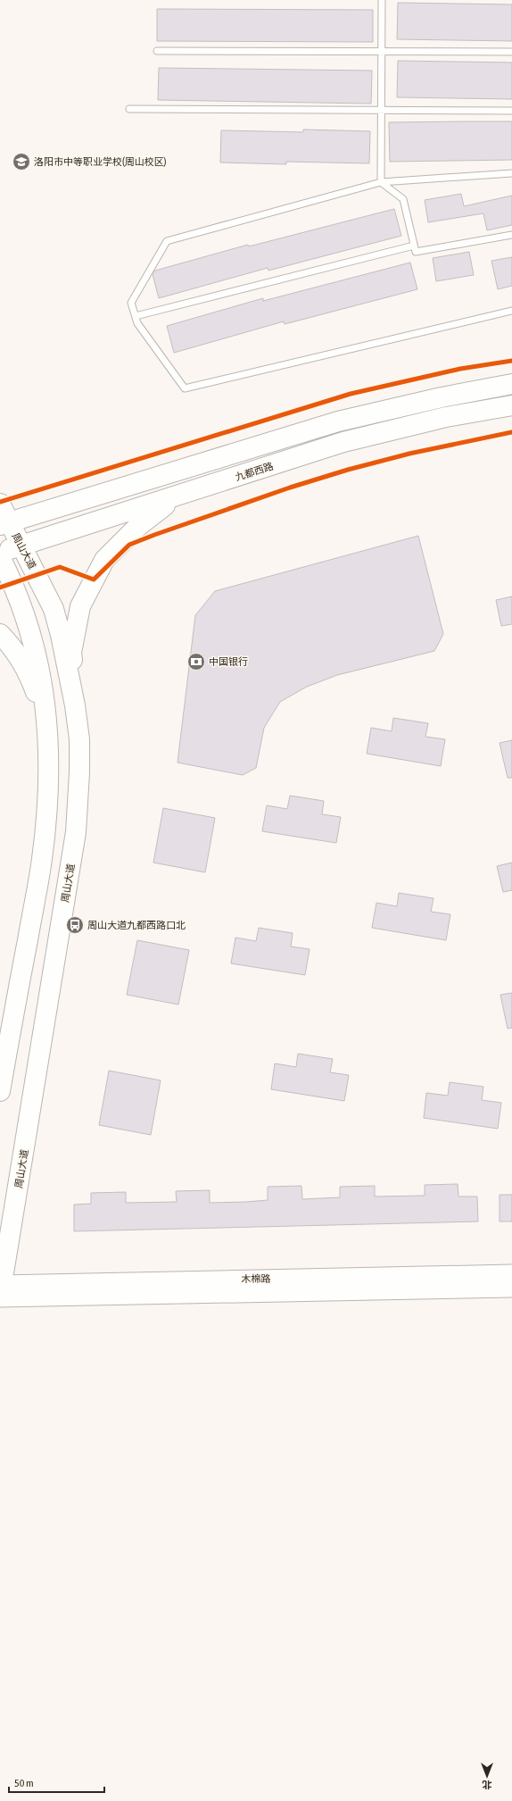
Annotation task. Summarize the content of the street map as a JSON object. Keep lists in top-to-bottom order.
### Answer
{
  "streets": {
    "main road": ["九都西路", "周山大道", "木棉路"]
  },
  "crossings": [
    ["九都西路", "周山大道"],
    ["周山大道", "木棉路"]
  ],
  "places": {
    "school or university": ["洛阳市中等职业学校(周山校区)"],
    "bank": ["中国银行"],
    "bus stop": ["周山大道九都西路口北"]
  },
  "scale_bar": "50 m",
  "north": "bottom"
}
